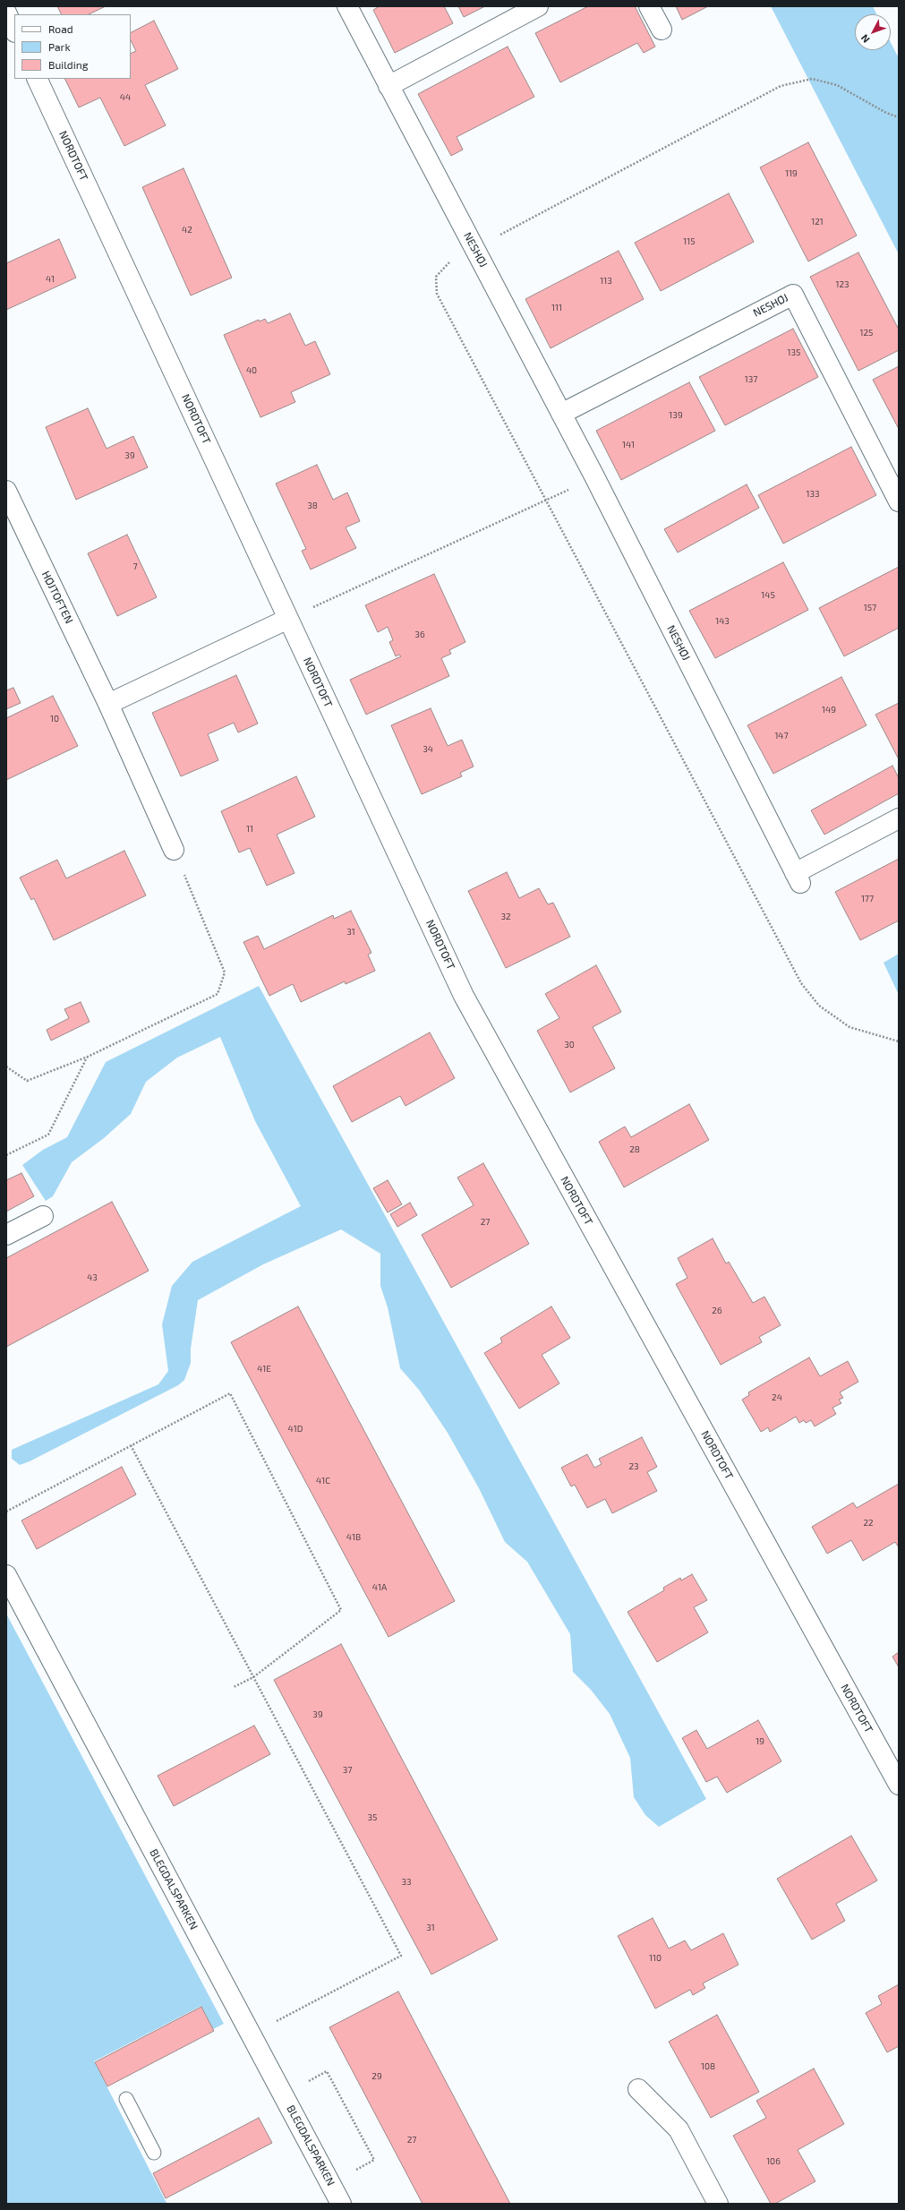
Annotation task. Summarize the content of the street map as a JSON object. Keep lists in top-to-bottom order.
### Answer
{
  "streets": {
    "street": [
      "NORDTOFT",
      "NESHØJ",
      "HØJTOFTEN",
      "BLEGDALSPARKEN"
    ]
  },
  "house_numbers": [
    "44",
    "119",
    "121",
    "42",
    "115",
    "41",
    "113",
    "123",
    "111",
    "125",
    "135",
    "40",
    "137",
    "139",
    "141",
    "39",
    "133",
    "38",
    "7",
    "145",
    "157",
    "143",
    "36",
    "149",
    "10",
    "147",
    "34",
    "11",
    "177",
    "32",
    "31",
    "30",
    "28",
    "27",
    "43",
    "26",
    "41E",
    "24",
    "41D",
    "23",
    "41C",
    "22",
    "41B",
    "41A",
    "39",
    "19",
    "37",
    "35",
    "33",
    "31",
    "110",
    "108",
    "29",
    "27",
    "106"
  ],
  "legend": ["Road", "Park", "Building"],
  "north": "bottom left"
}
